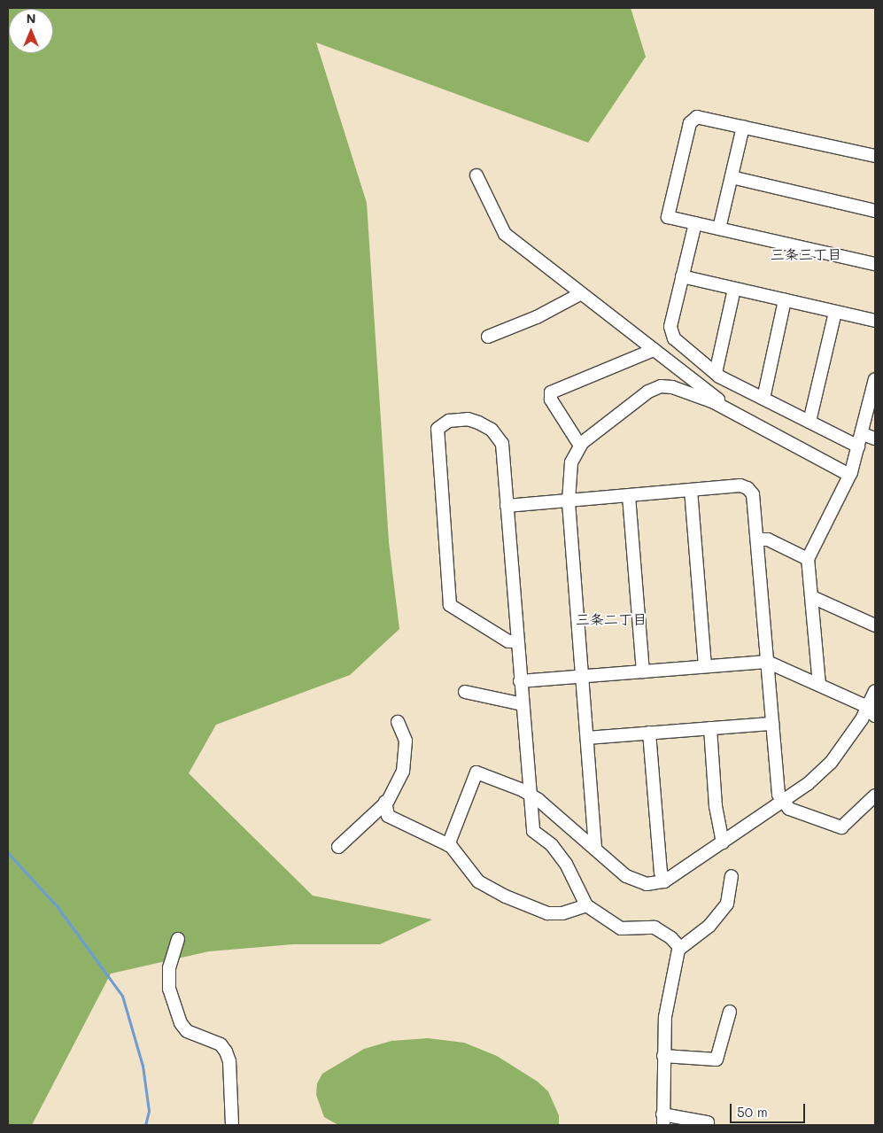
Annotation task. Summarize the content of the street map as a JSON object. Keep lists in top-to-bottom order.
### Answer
{
  "districts": ["三条三丁目", "三条二丁目"],
  "scale_bar": "50 m",
  "north": "top"
}
